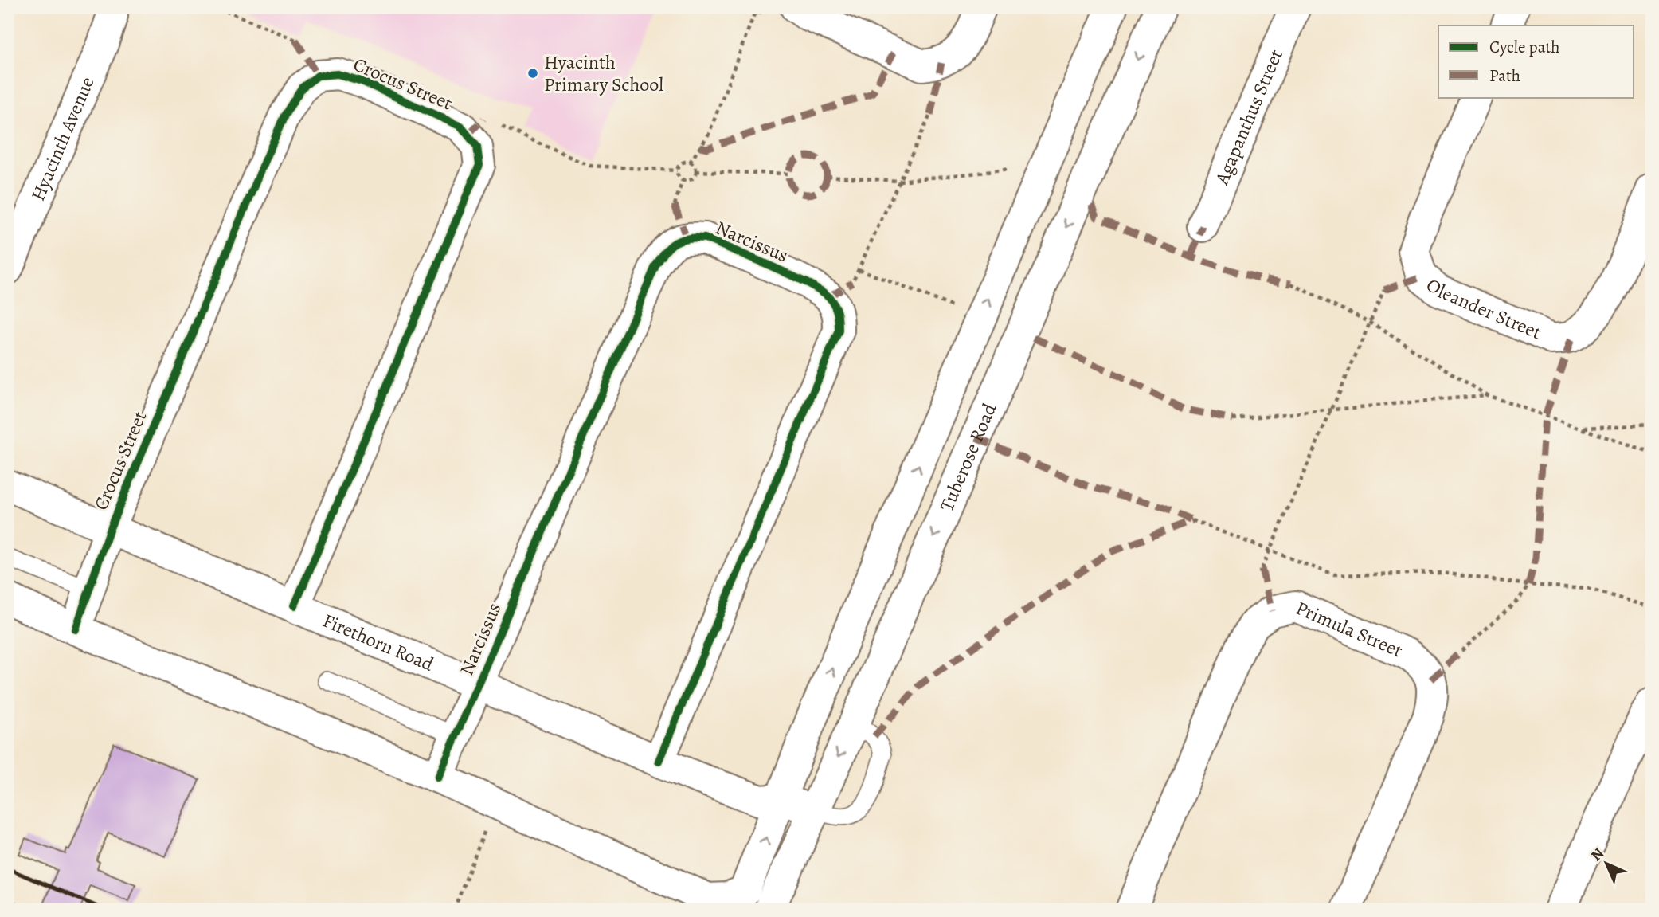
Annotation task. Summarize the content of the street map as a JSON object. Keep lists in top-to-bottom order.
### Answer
{
  "streets": {
    "street": [
      "Crocus Street",
      "Agapanthus Street",
      "Hyacinth Avenue",
      "Narcissus",
      "Oleander Street",
      "Tuberose Road",
      "Primula Street",
      "Firethorn Road"
    ]
  },
  "crossings": [
    ["Crocus Street", "Firethorn Road"],
    ["Narcissus", "Firethorn Road"],
    ["Tuberose Road", "Firethorn Road"]
  ],
  "places": ["Hyacinth Primary School"],
  "legend": ["Cycle path", "Path"],
  "north": "top left"
}
